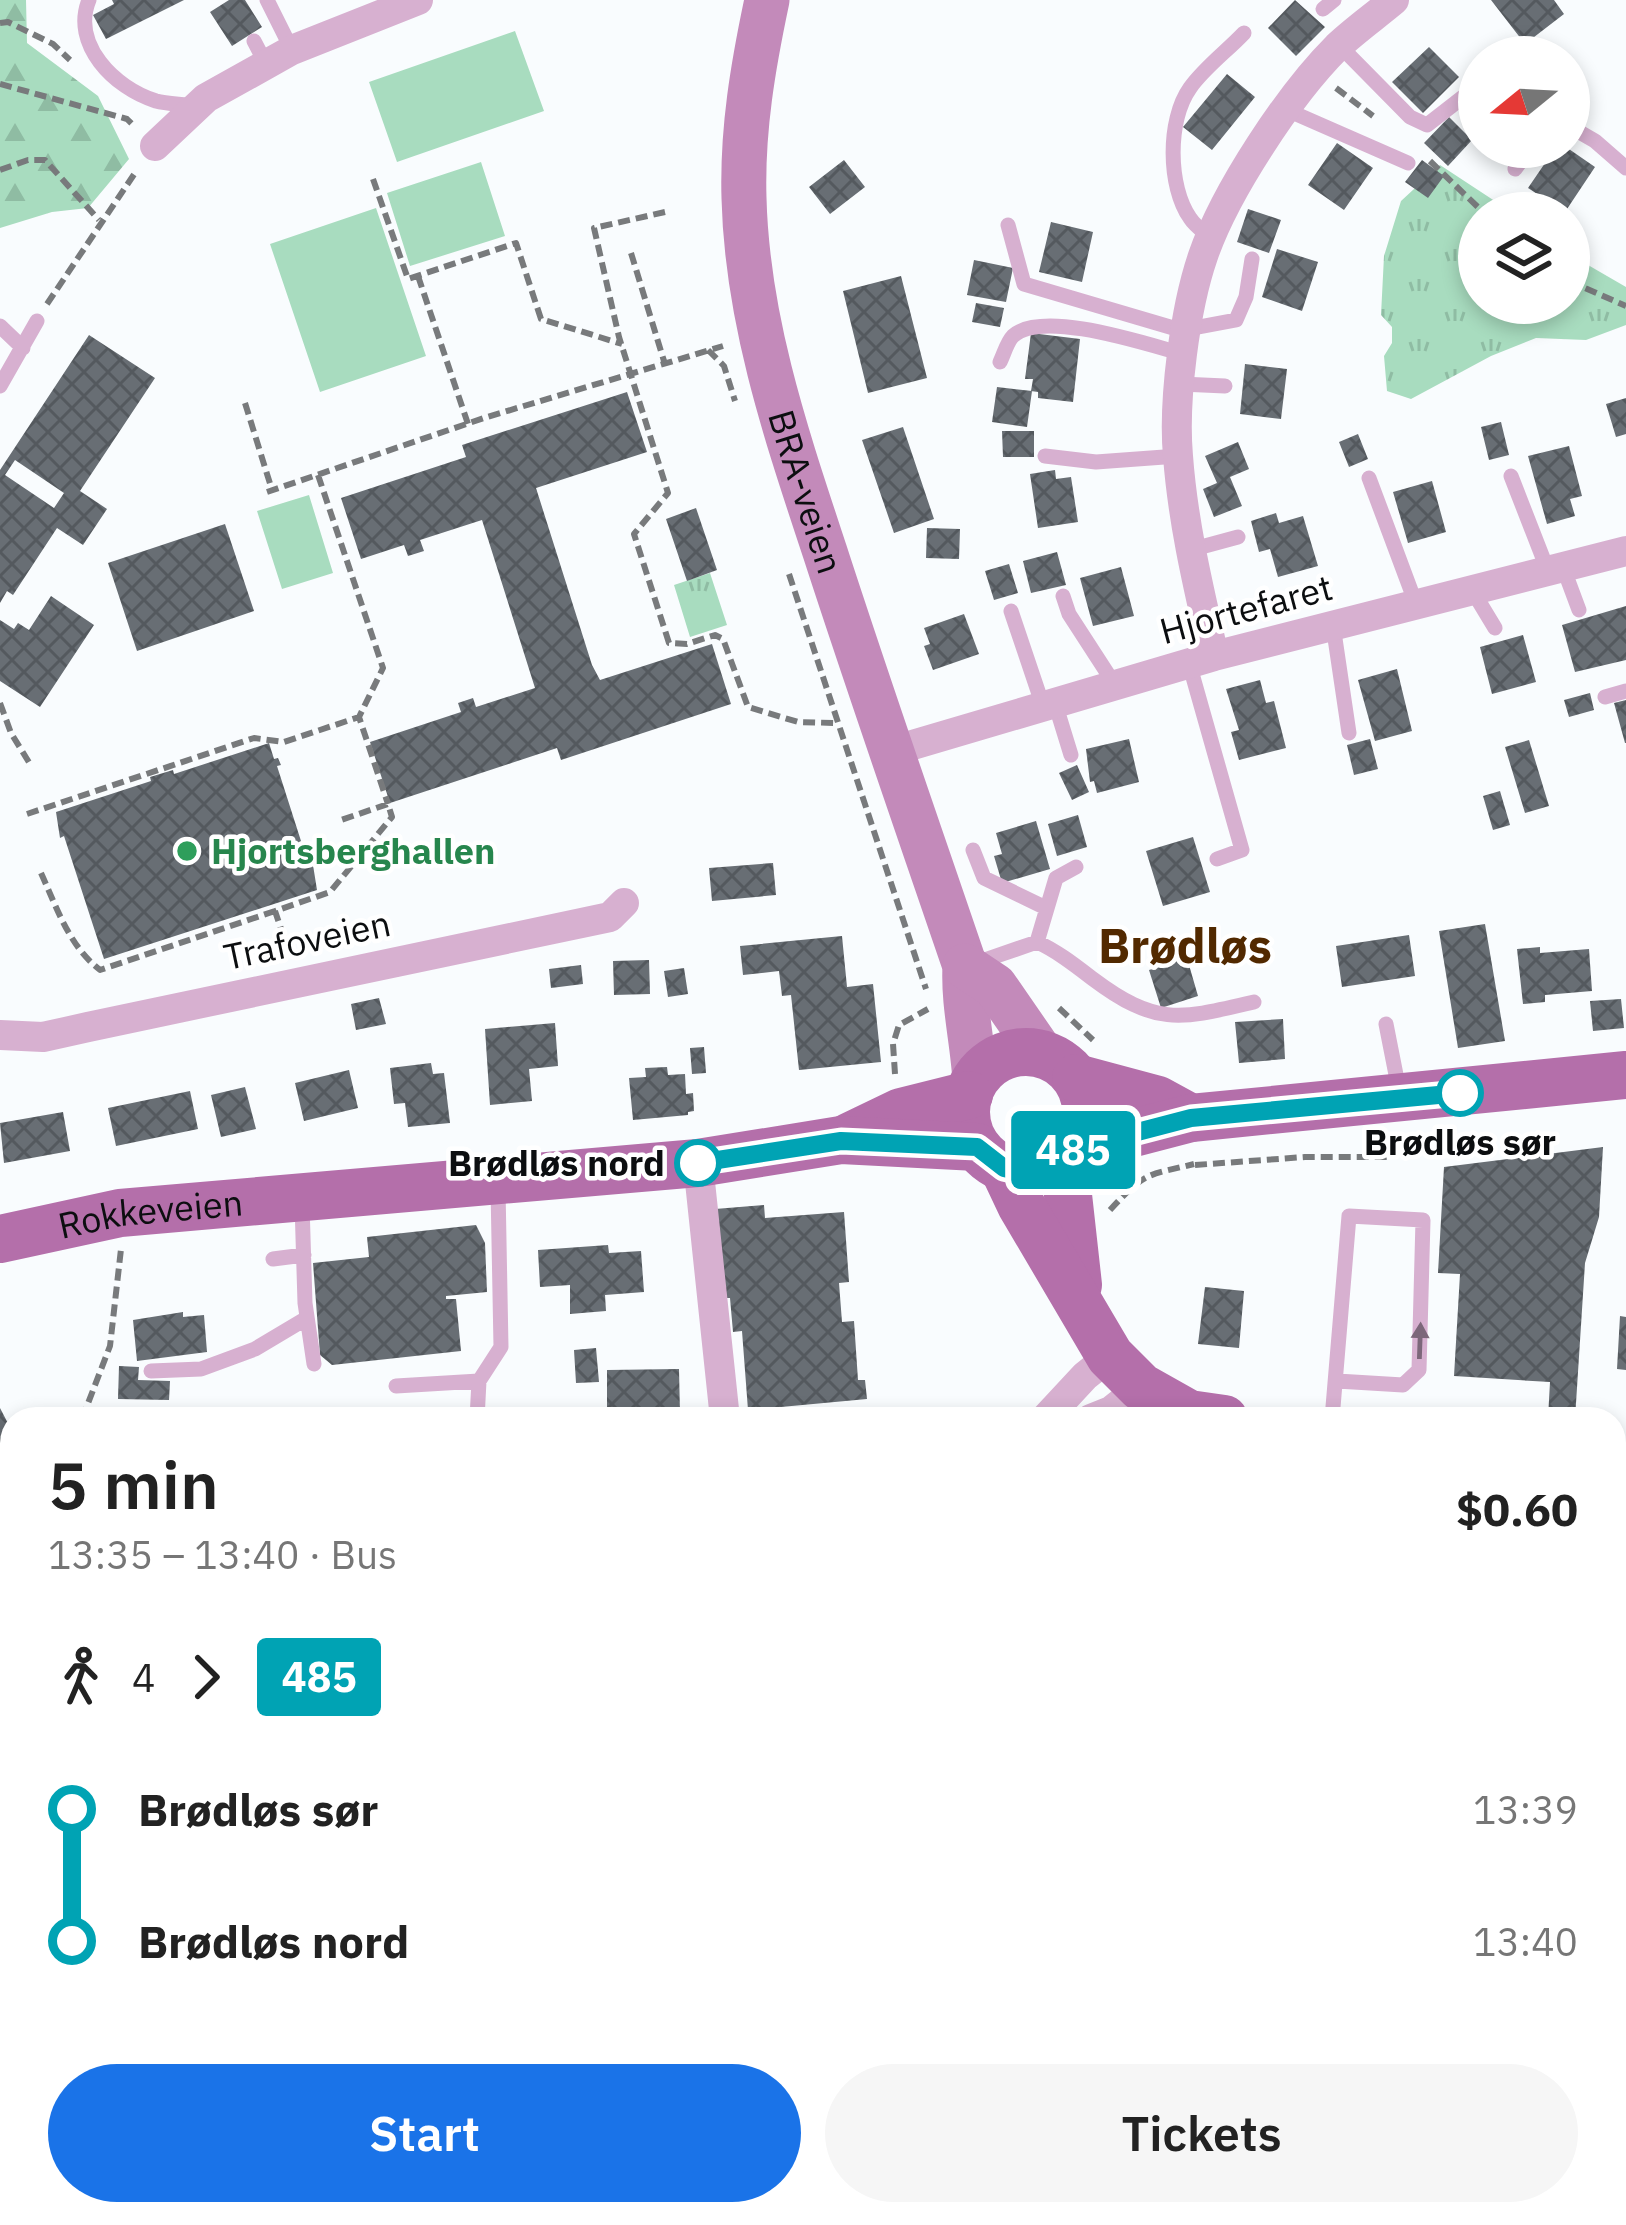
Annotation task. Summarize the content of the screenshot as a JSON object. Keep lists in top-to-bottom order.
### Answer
{
  "streets": {
    "main road": ["BRA-veien", "Rokkeveien"],
    "street": ["Hjortefaret", "Trafoveien"]
  },
  "crossings": [
    ["BRA-veien", "Hjortefaret"],
    ["BRA-veien", "Rokkeveien"]
  ],
  "districts": ["Brødløs"],
  "places": ["Hjortsberghallen", "Brødløs sør", "Brødløs nord"],
  "lines": ["bus line 485"],
  "north": "left",
  "page": {
    "on_map": "485",
    "heading": ["5 min", "13:35 – 13:40 · Bus", "$0.60"],
    "legs": ["4", "485"],
    "list": [
      {
        "name": "Brødløs sør",
        "value": "13:39"
      },
      {
        "name": "Brødløs nord",
        "value": "13:40"
      }
    ],
    "buttons": ["Start", "Tickets"]
  }
}
